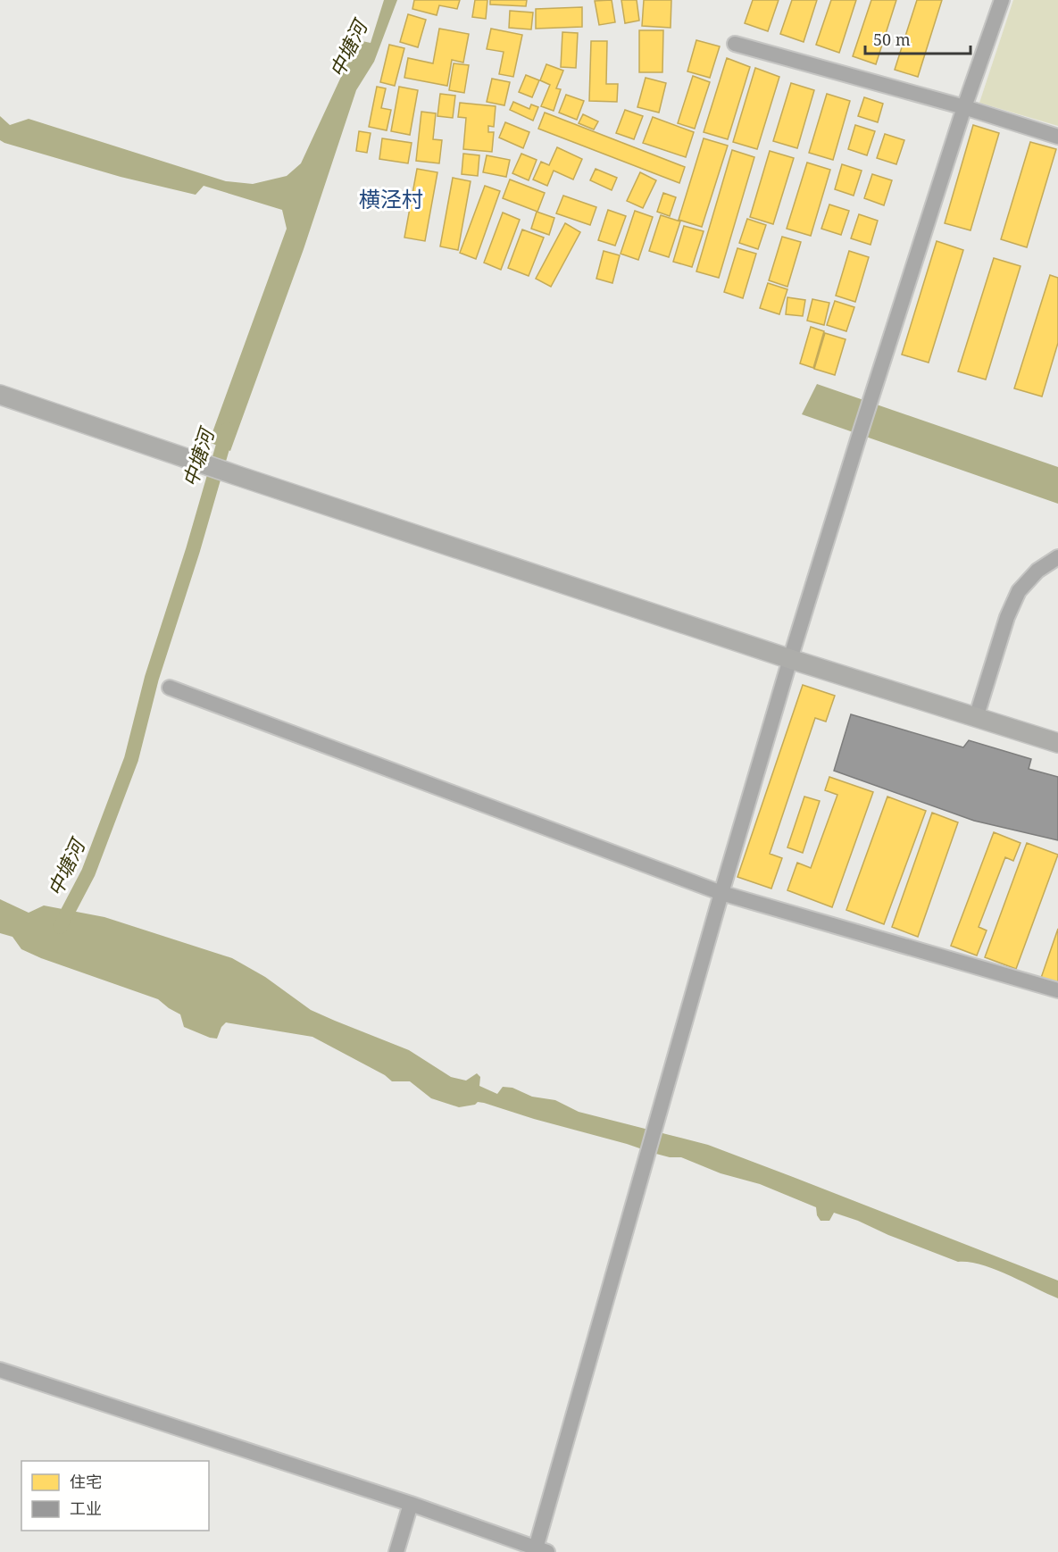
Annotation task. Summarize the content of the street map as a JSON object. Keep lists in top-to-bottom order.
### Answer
{
  "districts": ["横泾村"],
  "water": ["中塘河"],
  "legend": ["住宅", "工业"],
  "scale_bar": "50 m"
}
